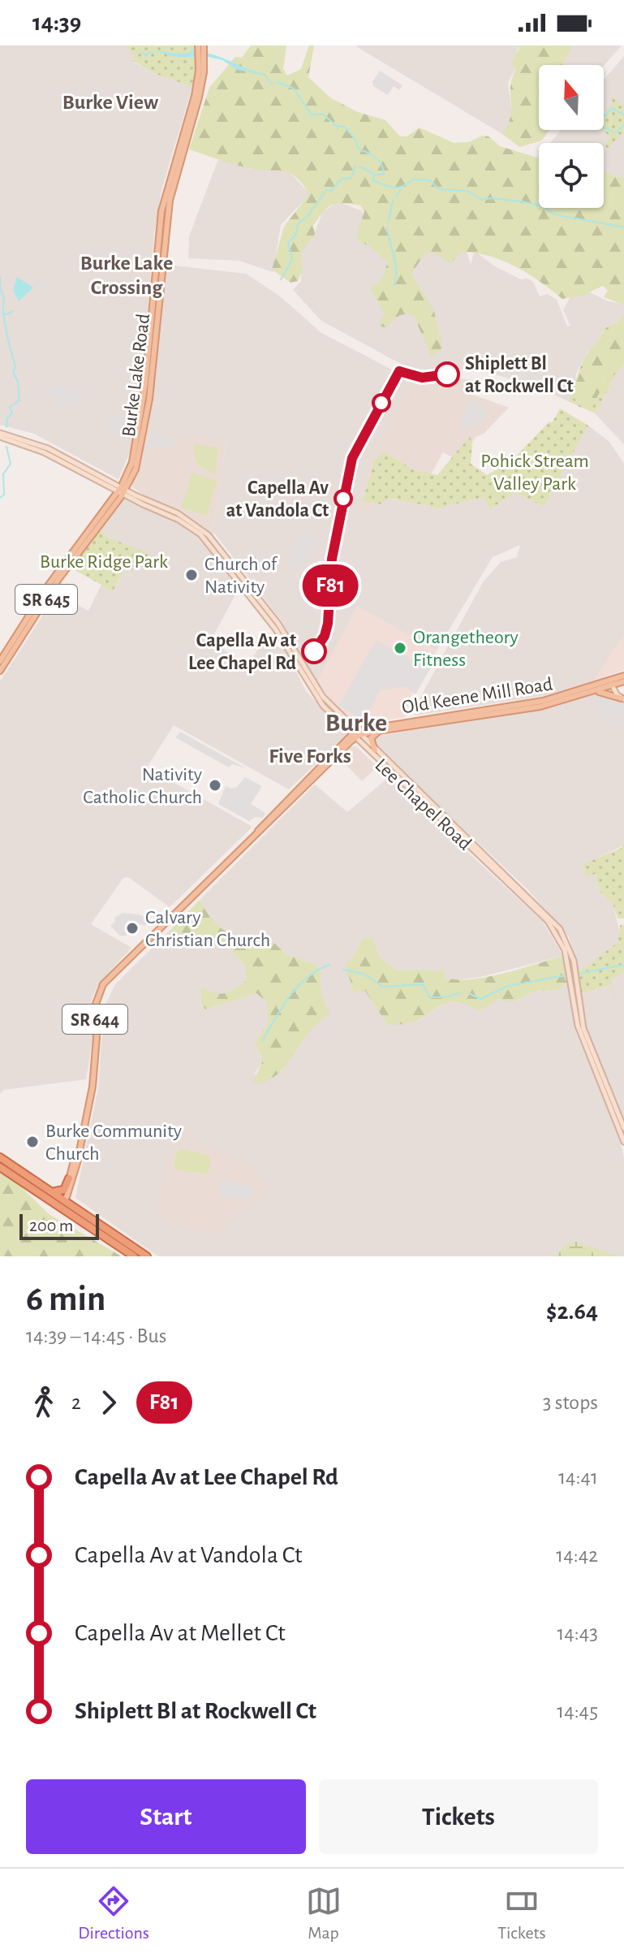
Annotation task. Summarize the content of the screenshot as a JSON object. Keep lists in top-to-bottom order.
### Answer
{
  "streets": {
    "main road": [
      "Burke Lake Road",
      "SR 645",
      "Old Keene Mill Road",
      "Lee Chapel Road",
      "SR 644"
    ]
  },
  "crossings": [
    ["Burke Lake Road", "Lee Chapel Road"],
    ["Old Keene Mill Road", "Lee Chapel Road"],
    ["Old Keene Mill Road", "SR 644"],
    ["Lee Chapel Road", "SR 644"]
  ],
  "districts": [
    "Burke View",
    "Burke Lake Crossing",
    "Burke",
    "Five Forks"
  ],
  "parks": ["Pohick Stream Valley Park", "Burke Ridge Park"],
  "places": [
    "Shiplett Bl at Rockwell Ct",
    "Capella Av at Vandola Ct",
    "Church of Nativity",
    "Orangetheory Fitness",
    "Capella Av at Lee Chapel Rd",
    "Nativity Catholic Church",
    "Calvary Christian Church",
    "Burke Community Church"
  ],
  "lines": ["bus line F81"],
  "scale_bar": "200 m",
  "north": "top",
  "page": {
    "status": "14:39",
    "on_map": "F81",
    "scale": "200 m",
    "heading": ["6 min", "14:39 – 14:45 · Bus", "$2.64"],
    "legs": ["2", "F81", "3 stops"],
    "list": [
      {
        "name": "Capella Av at Lee Chapel Rd",
        "value": "14:41"
      },
      {
        "name": "Capella Av at Vandola Ct",
        "value": "14:42"
      },
      {
        "name": "Capella Av at Mellet Ct",
        "value": "14:43"
      },
      {
        "name": "Shiplett Bl at Rockwell Ct",
        "value": "14:45"
      }
    ],
    "buttons": ["Start", "Tickets"],
    "tabs": ["Directions", "Map", "Tickets"]
  }
}
